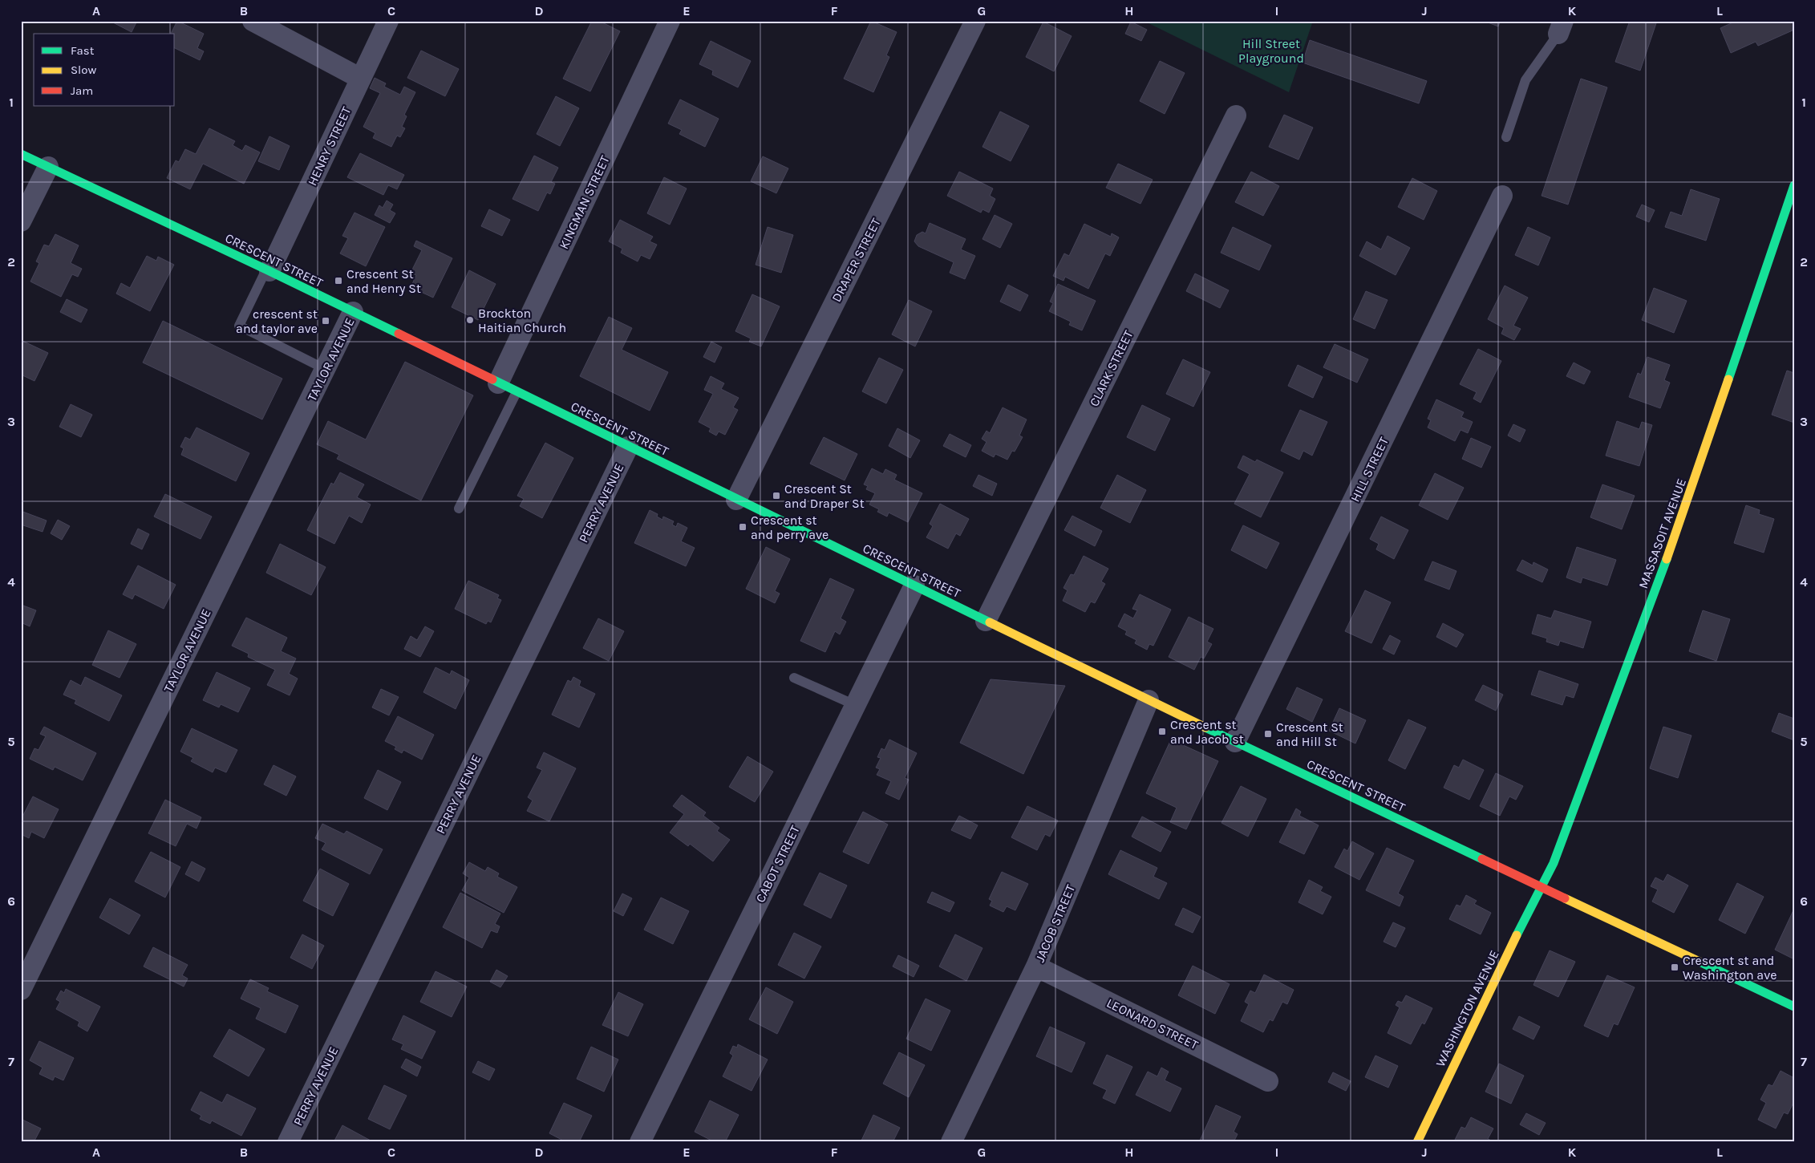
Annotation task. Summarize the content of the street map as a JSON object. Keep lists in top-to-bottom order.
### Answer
{
  "streets": {
    "main road": ["CRESCENT STREET", "MASSASOIT AVENUE", "WASHINGTON AVENUE"],
    "street": [
      "HENRY STREET",
      "KINGMAN STREET",
      "DRAPER STREET",
      "TAYLOR AVENUE",
      "CLARK STREET",
      "HILL STREET",
      "PERRY AVENUE",
      "CABOT STREET",
      "JACOB STREET",
      "LEONARD STREET"
    ]
  },
  "crossings": [
    ["HENRY STREET", "CRESCENT STREET"],
    ["KINGMAN STREET", "CRESCENT STREET"],
    ["CRESCENT STREET", "DRAPER STREET"],
    ["CRESCENT STREET", "TAYLOR AVENUE"],
    ["CRESCENT STREET", "CLARK STREET"],
    ["CRESCENT STREET", "HILL STREET"],
    ["CRESCENT STREET", "PERRY AVENUE"],
    ["CRESCENT STREET", "MASSASOIT AVENUE"],
    ["CRESCENT STREET", "CABOT STREET"],
    ["CRESCENT STREET", "JACOB STREET"],
    ["CRESCENT STREET", "WASHINGTON AVENUE"],
    ["MASSASOIT AVENUE", "WASHINGTON AVENUE"],
    ["JACOB STREET", "LEONARD STREET"]
  ],
  "parks": ["Hill Street Playground"],
  "places": {
    "transit": [
      "Crescent St and Henry St",
      "crescent st and taylor ave",
      "Crescent St and Draper St",
      "Crescent st and perry ave",
      "Crescent st and Jacob st",
      "Crescent St and Hill St",
      "Crescent st and Washington ave"
    ],
    "other": ["Brockton Haitian Church"]
  },
  "legend": ["Fast", "Slow", "Jam"],
  "grid": {
    "columns": [
      "A",
      "B",
      "C",
      "D",
      "E",
      "F",
      "G",
      "H",
      "I",
      "J",
      "K",
      "L"
    ],
    "rows": [
      "1",
      "2",
      "3",
      "4",
      "5",
      "6",
      "7"
    ]
  }
}
